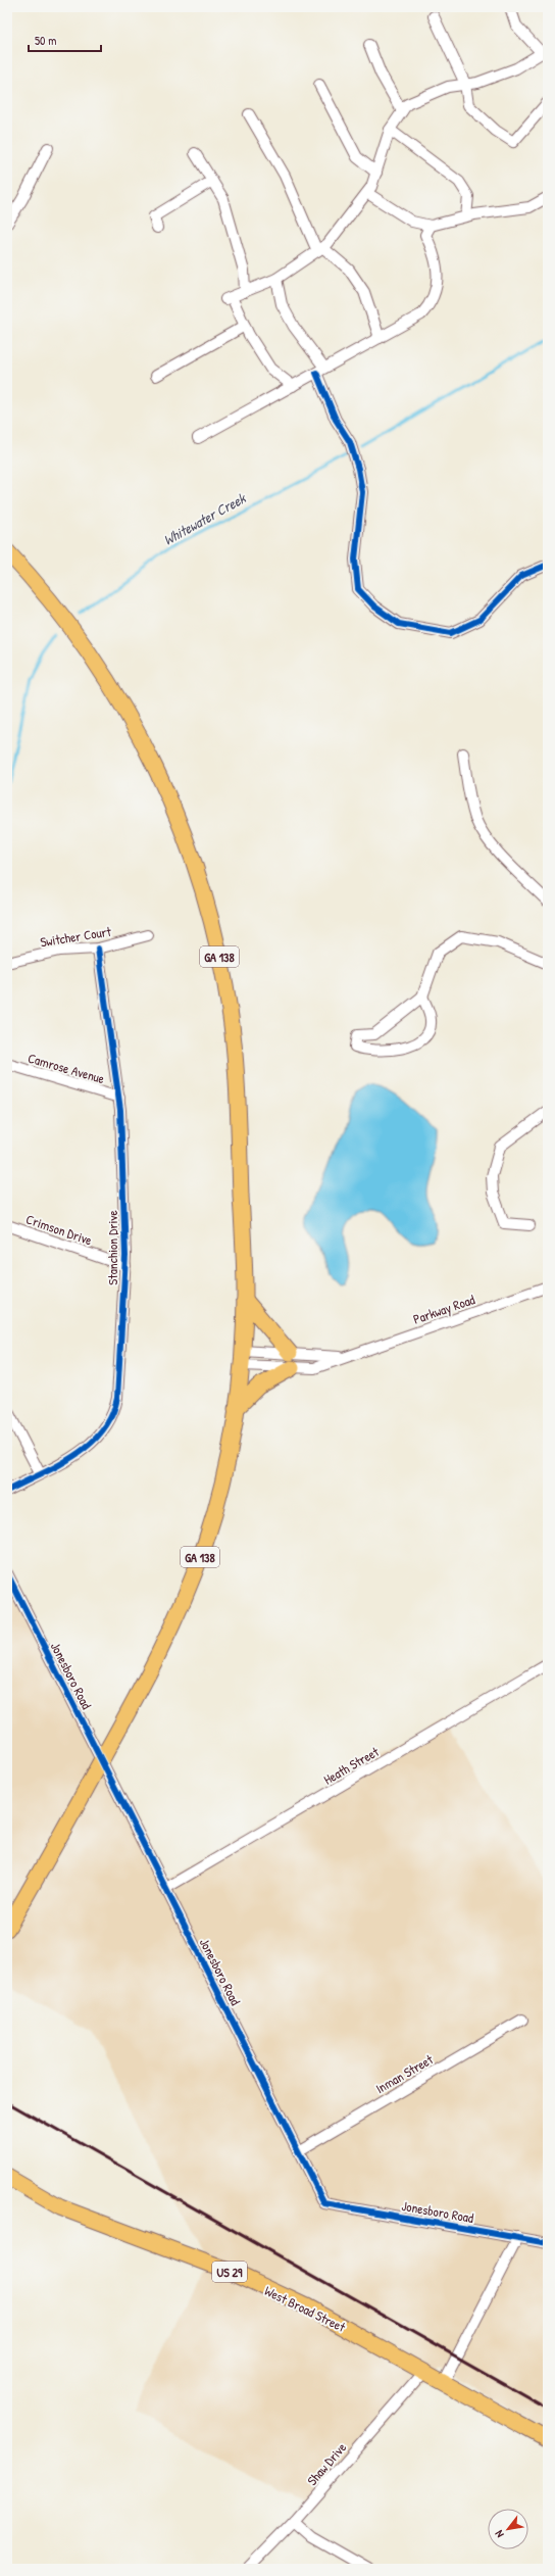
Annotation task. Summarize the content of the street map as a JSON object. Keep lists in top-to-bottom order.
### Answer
{
  "streets": {
    "main road": ["GA 138", "US 29", "West Broad Street"],
    "street": [
      "Switcher Court",
      "Camrose Avenue",
      "Crimson Drive",
      "Stanchion Drive",
      "Parkway Road",
      "Jonesboro Road",
      "Heath Street",
      "Inman Street",
      "Shaw Drive"
    ]
  },
  "crossings": [
    ["Switcher Court", "Stanchion Drive"],
    ["GA 138", "Parkway Road"],
    ["GA 138", "Jonesboro Road"],
    ["Camrose Avenue", "Stanchion Drive"],
    ["Crimson Drive", "Stanchion Drive"],
    ["Jonesboro Road", "Heath Street"],
    ["Jonesboro Road", "Inman Street"],
    ["West Broad Street", "Shaw Drive"]
  ],
  "water": ["Whitewater Creek"],
  "scale_bar": "50 m",
  "north": "bottom left"
}
